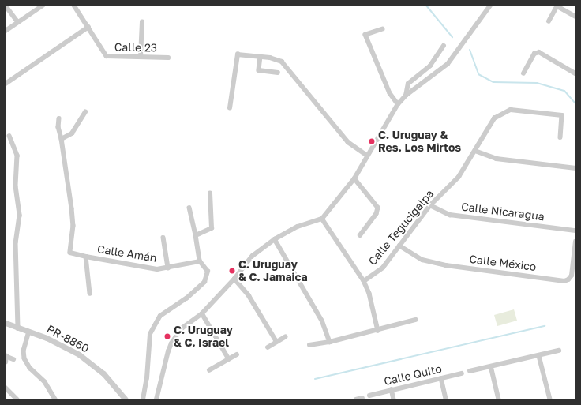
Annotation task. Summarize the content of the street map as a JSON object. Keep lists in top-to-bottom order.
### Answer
{
  "streets": {
    "street": [
      "Calle 23",
      "Calle Nicaragua",
      "Calle Tegucigalpa",
      "Calle Amán",
      "Calle México",
      "PR-8860",
      "Calle Quito"
    ]
  },
  "crossings": [
    ["Calle Nicaragua", "Calle Tegucigalpa"],
    ["Calle Tegucigalpa", "Calle México"]
  ],
  "places": ["C. Uruguay & Res. Los Mirtos", "C. Uruguay & C. Jamaica", "C. Uruguay & C. Israel"]
}
